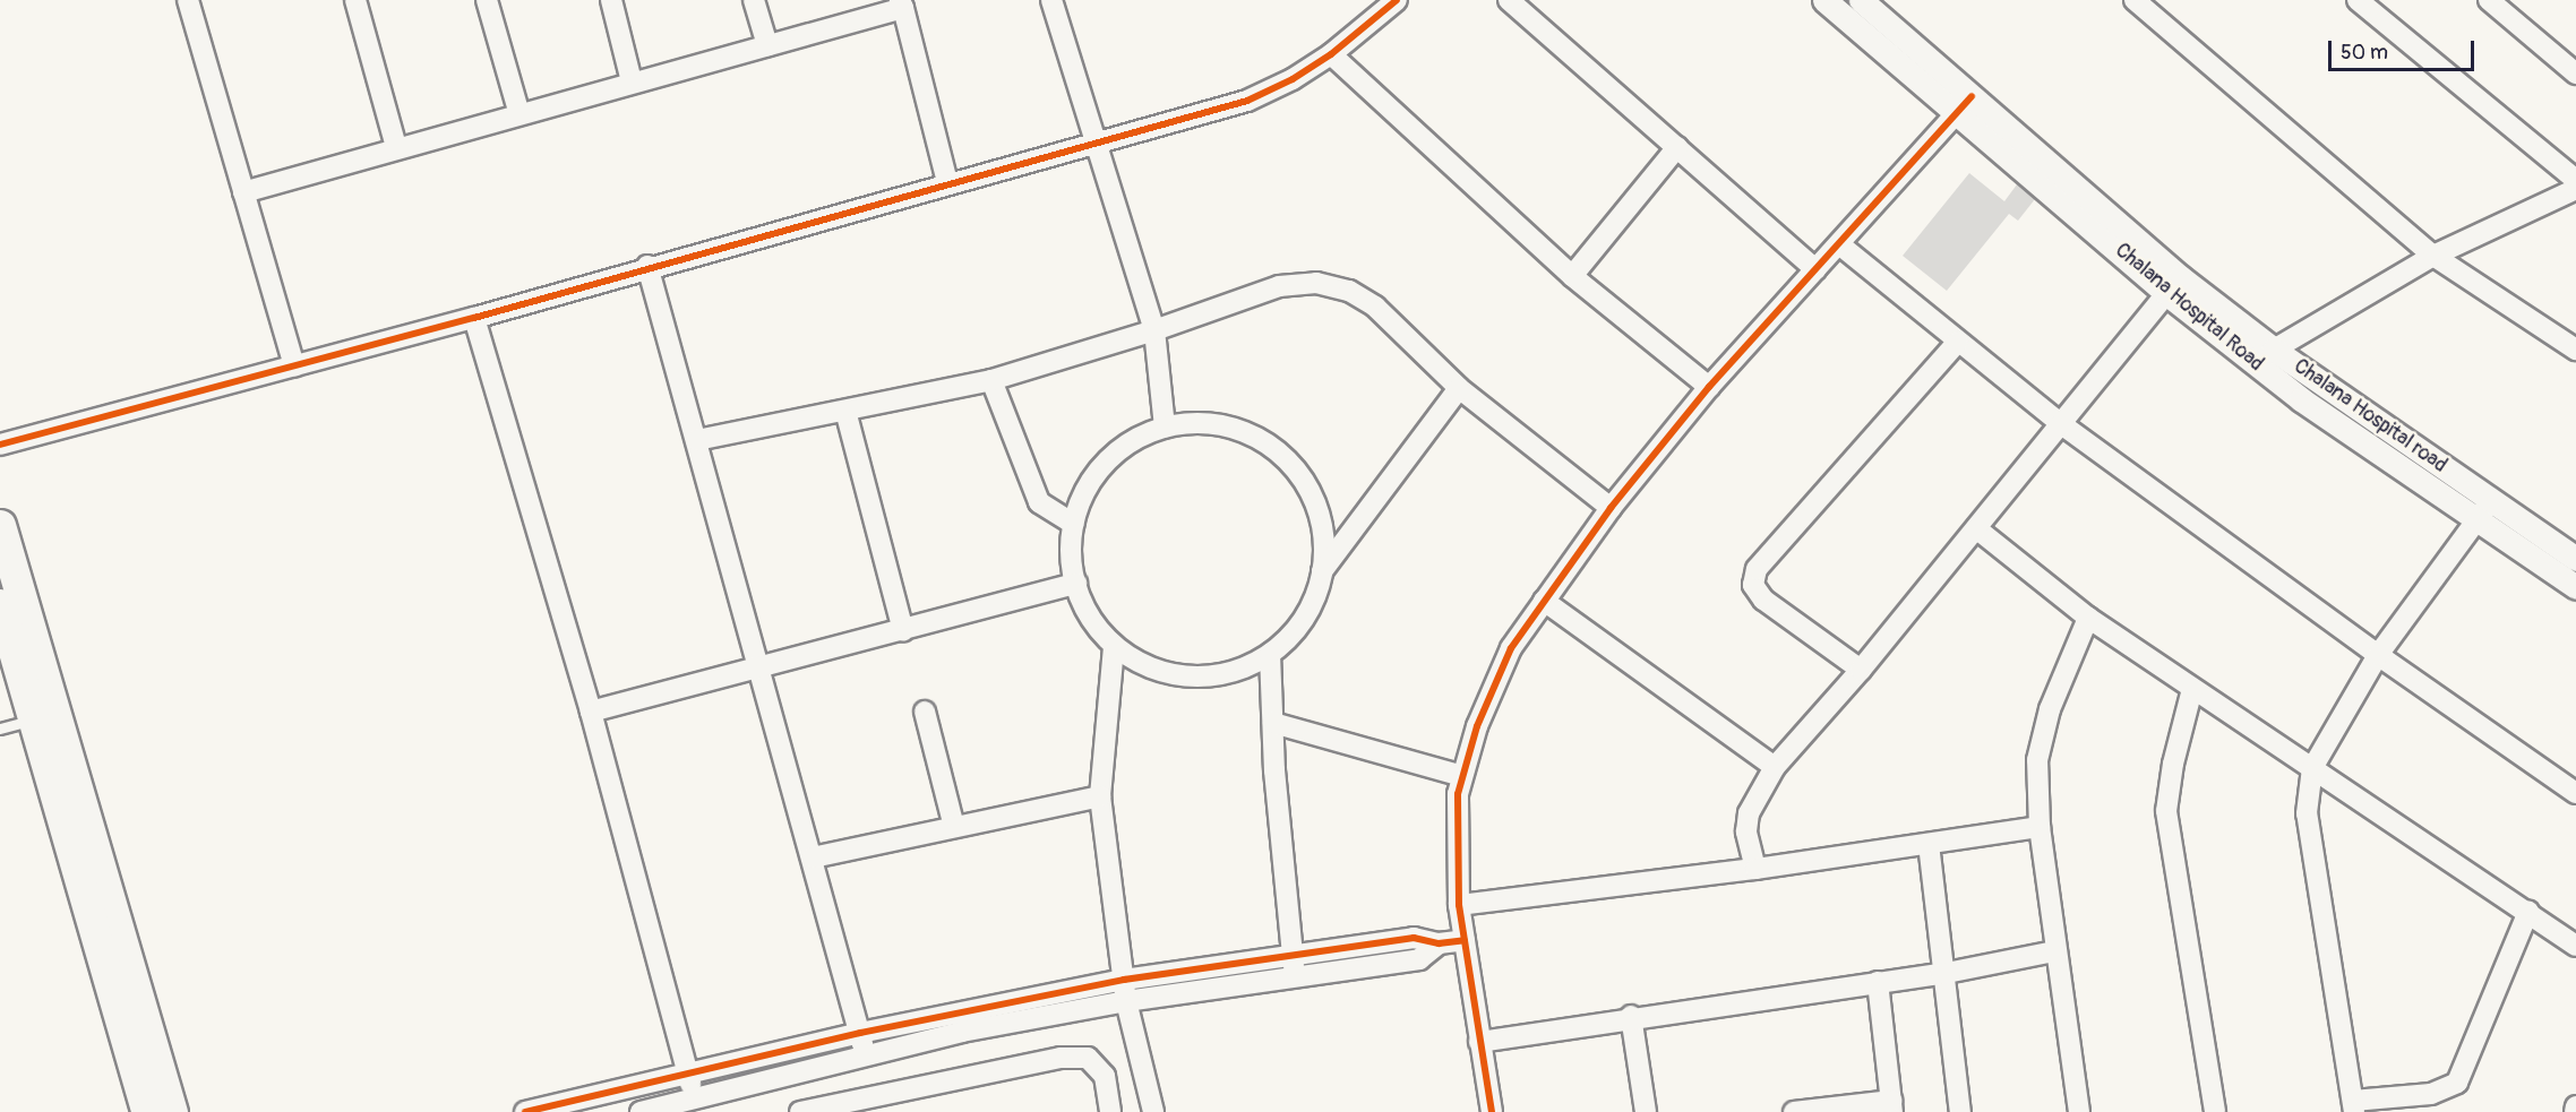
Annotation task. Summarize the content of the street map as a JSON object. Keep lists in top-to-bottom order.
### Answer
{
  "streets": {
    "street": ["Chalana Hospital Road", "Chalana Hospital road"]
  },
  "crossings": [
    ["Chalana Hospital Road", "Chalana Hospital road"]
  ],
  "scale_bar": "50 m"
}
